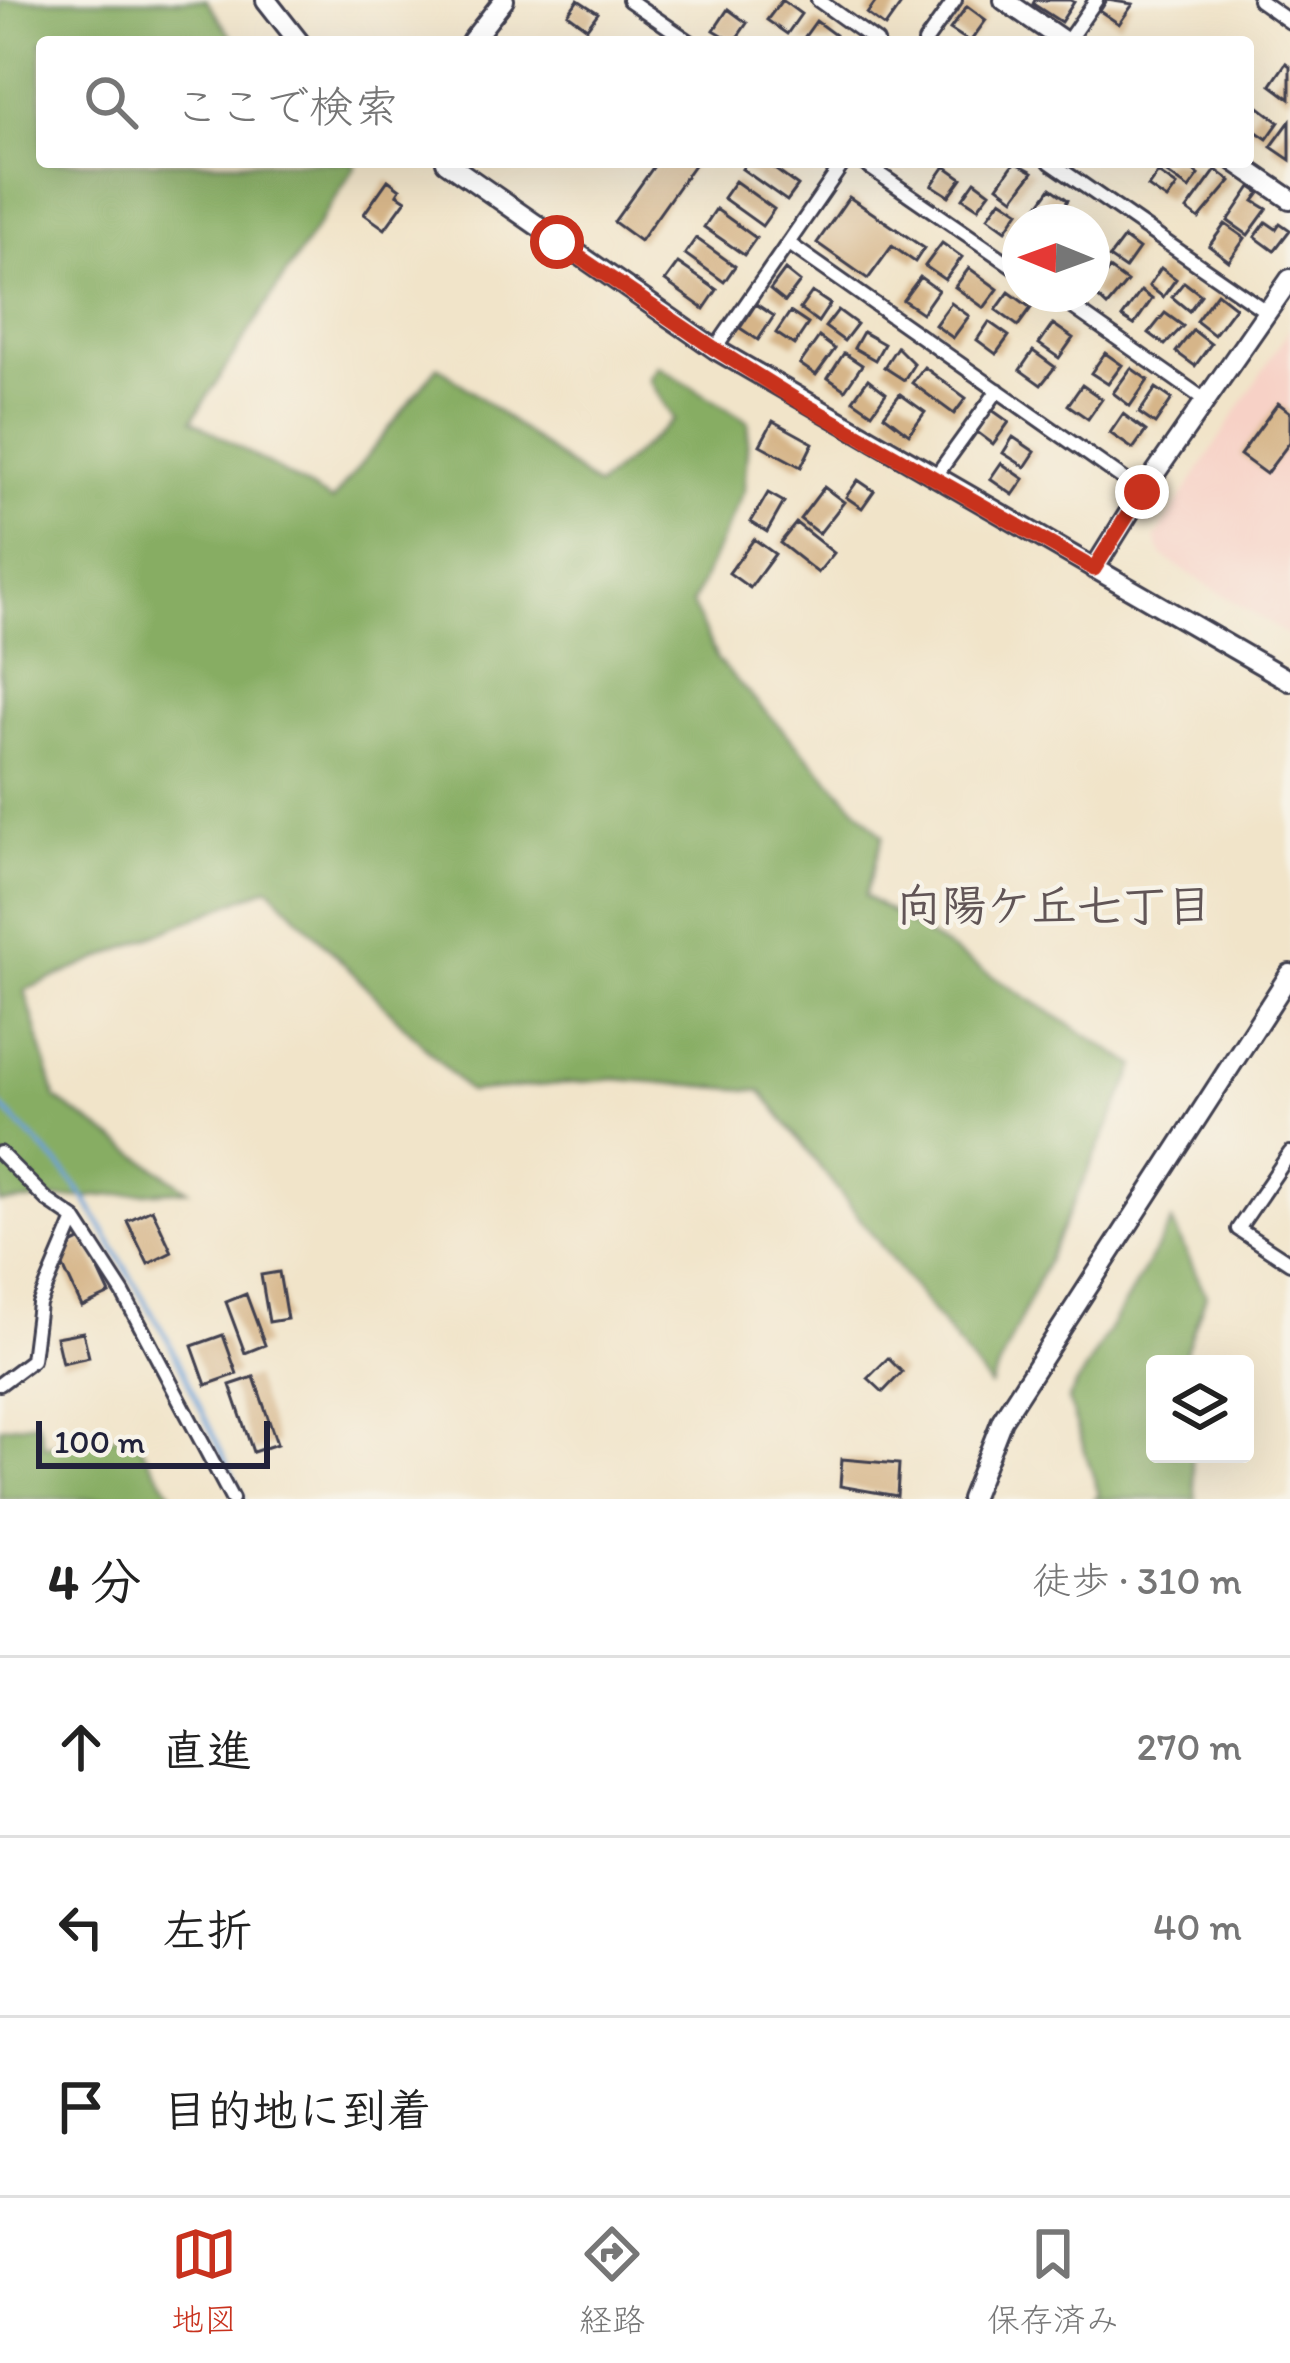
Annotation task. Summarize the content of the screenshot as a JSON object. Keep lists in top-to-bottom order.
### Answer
{
  "districts": ["向陽ケ丘七丁目"],
  "scale_bar": "100 m",
  "north": "left",
  "page": {
    "search": "ここで検索",
    "scale": "100 m",
    "heading": ["4 分", "徒歩 · 310 m"],
    "list": [
      ["直進", "270 m"],
      ["左折", "40 m"],
      "目的地に到着"
    ],
    "nav": ["地図", "経路", "保存済み"]
  }
}
